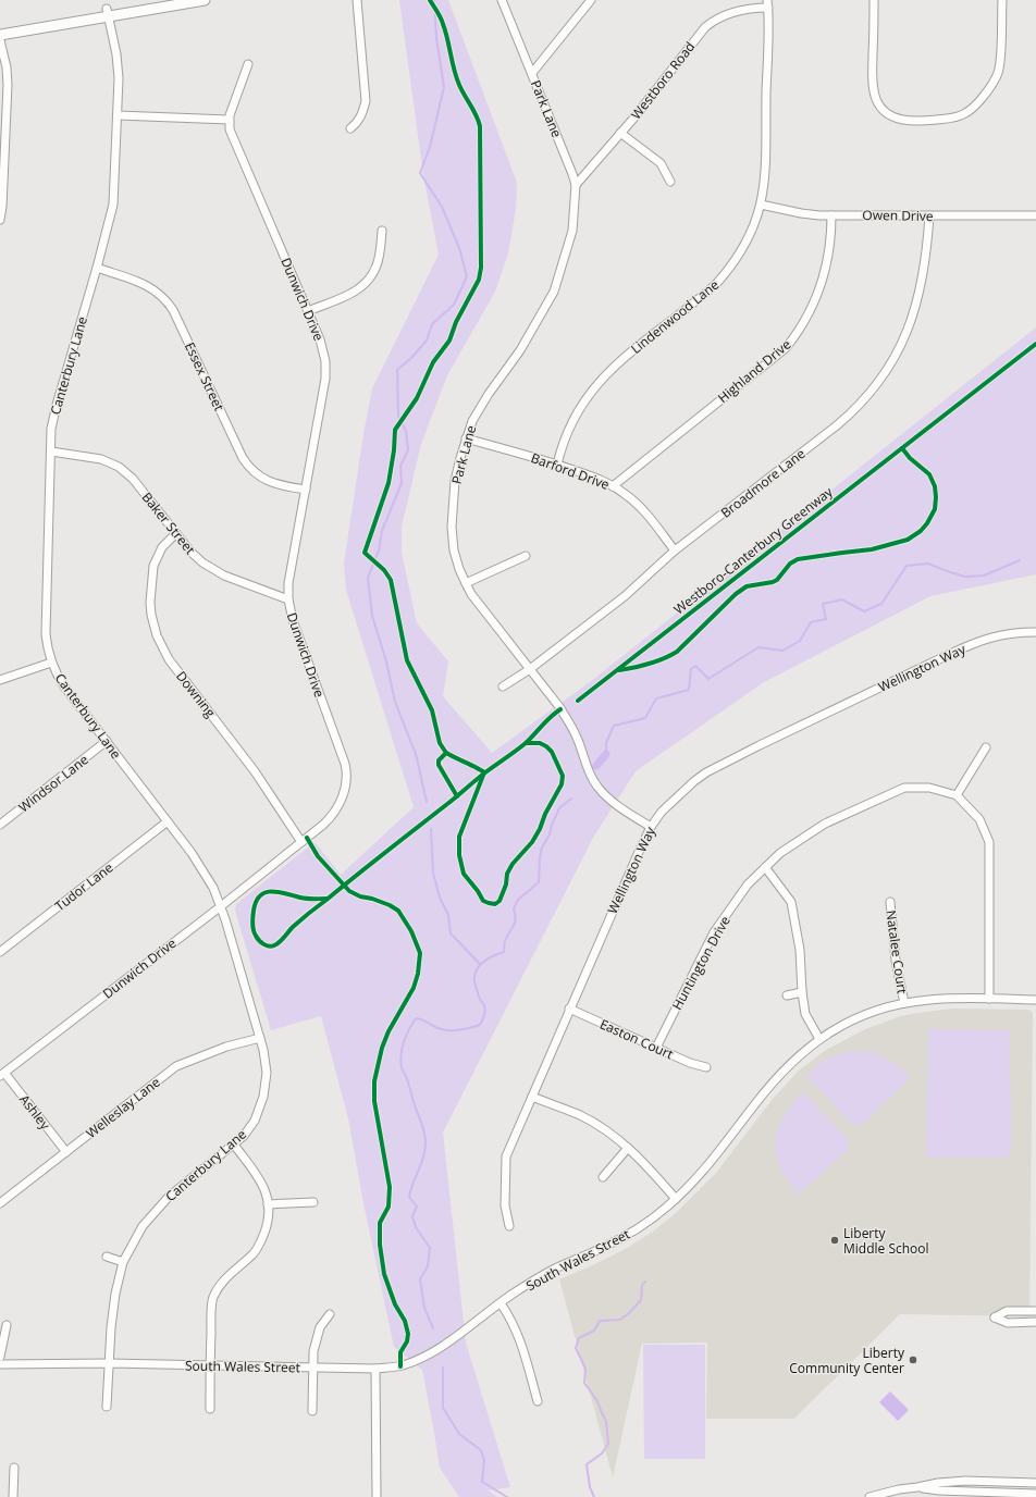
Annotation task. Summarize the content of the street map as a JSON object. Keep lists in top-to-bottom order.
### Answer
{
  "streets": {
    "street": [
      "Westboro Road",
      "Park Lane",
      "Owen Drive",
      "Dunwich Drive",
      "Lindenwood Lane",
      "Canterbury Lane",
      "Highland Drive",
      "Essex Street",
      "Barford Drive",
      "Broadmore Lane",
      "Baker Street",
      "Wellington Way",
      "Downing",
      "Windsor Lane",
      "Tudor Lane",
      "Natalee Court",
      "Huntington Drive",
      "Easton Court",
      "Welleslay Lane",
      "Ashley",
      "South Wales Street"
    ],
    "cycle path": ["Westboro-Canterbury Greenway"]
  },
  "crossings": [
    ["Westboro Road", "Park Lane"],
    ["Westboro Road", "Lindenwood Lane"],
    ["Park Lane", "Barford Drive"],
    ["Park Lane", "Broadmore Lane"],
    ["Park Lane", "Wellington Way"],
    ["Owen Drive", "Lindenwood Lane"],
    ["Owen Drive", "Highland Drive"],
    ["Owen Drive", "Broadmore Lane"],
    ["Dunwich Drive", "Canterbury Lane"],
    ["Dunwich Drive", "Essex Street"],
    ["Dunwich Drive", "Baker Street"],
    ["Dunwich Drive", "Downing"],
    ["Dunwich Drive", "Ashley"],
    ["Lindenwood Lane", "Barford Drive"],
    ["Canterbury Lane", "Essex Street"],
    ["Canterbury Lane", "Baker Street"],
    ["Canterbury Lane", "Windsor Lane"],
    ["Canterbury Lane", "Tudor Lane"],
    ["Canterbury Lane", "Welleslay Lane"],
    ["Canterbury Lane", "South Wales Street"],
    ["Highland Drive", "Barford Drive"],
    ["Barford Drive", "Broadmore Lane"],
    ["Baker Street", "Downing"],
    ["Wellington Way", "Easton Court"],
    ["Natalee Court", "South Wales Street"],
    ["Huntington Drive", "Easton Court"],
    ["Huntington Drive", "South Wales Street"],
    ["Welleslay Lane", "Ashley"]
  ],
  "places": ["Liberty Middle School", "Liberty Community Center"]
}
